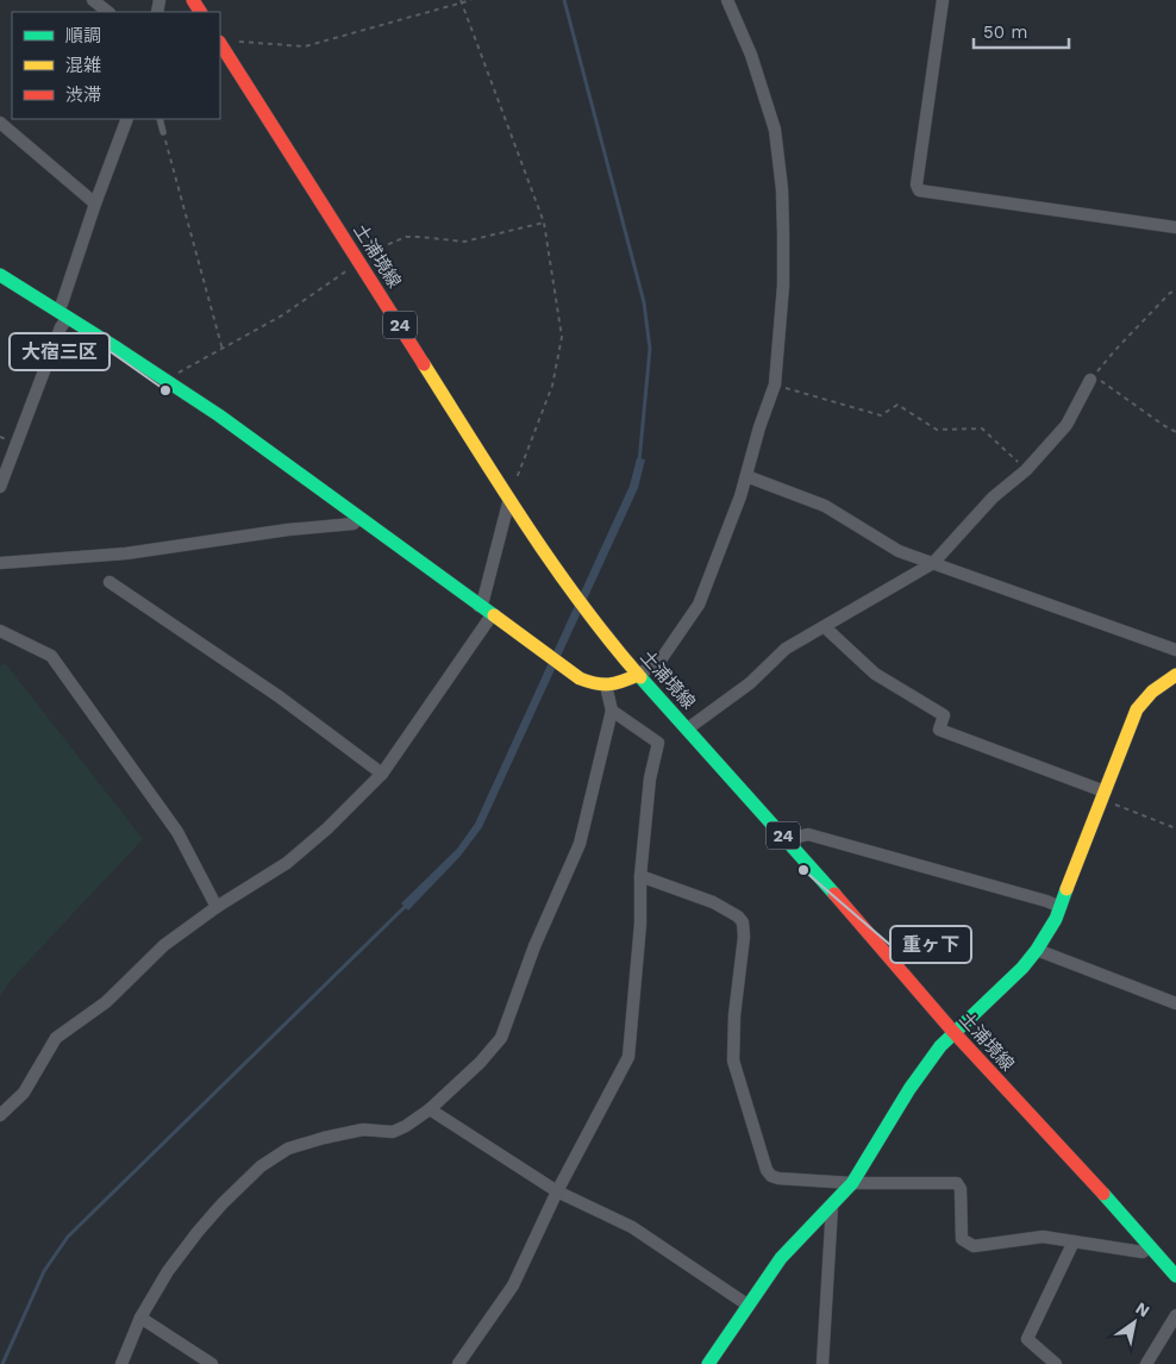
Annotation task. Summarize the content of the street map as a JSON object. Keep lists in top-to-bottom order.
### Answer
{
  "streets": {
    "street": ["土浦境線", "24"]
  },
  "places": ["大宿三区", "重ヶ下"],
  "legend": ["順調", "混雑", "渋滞"],
  "scale_bar": "50 m",
  "north": "top right"
}
